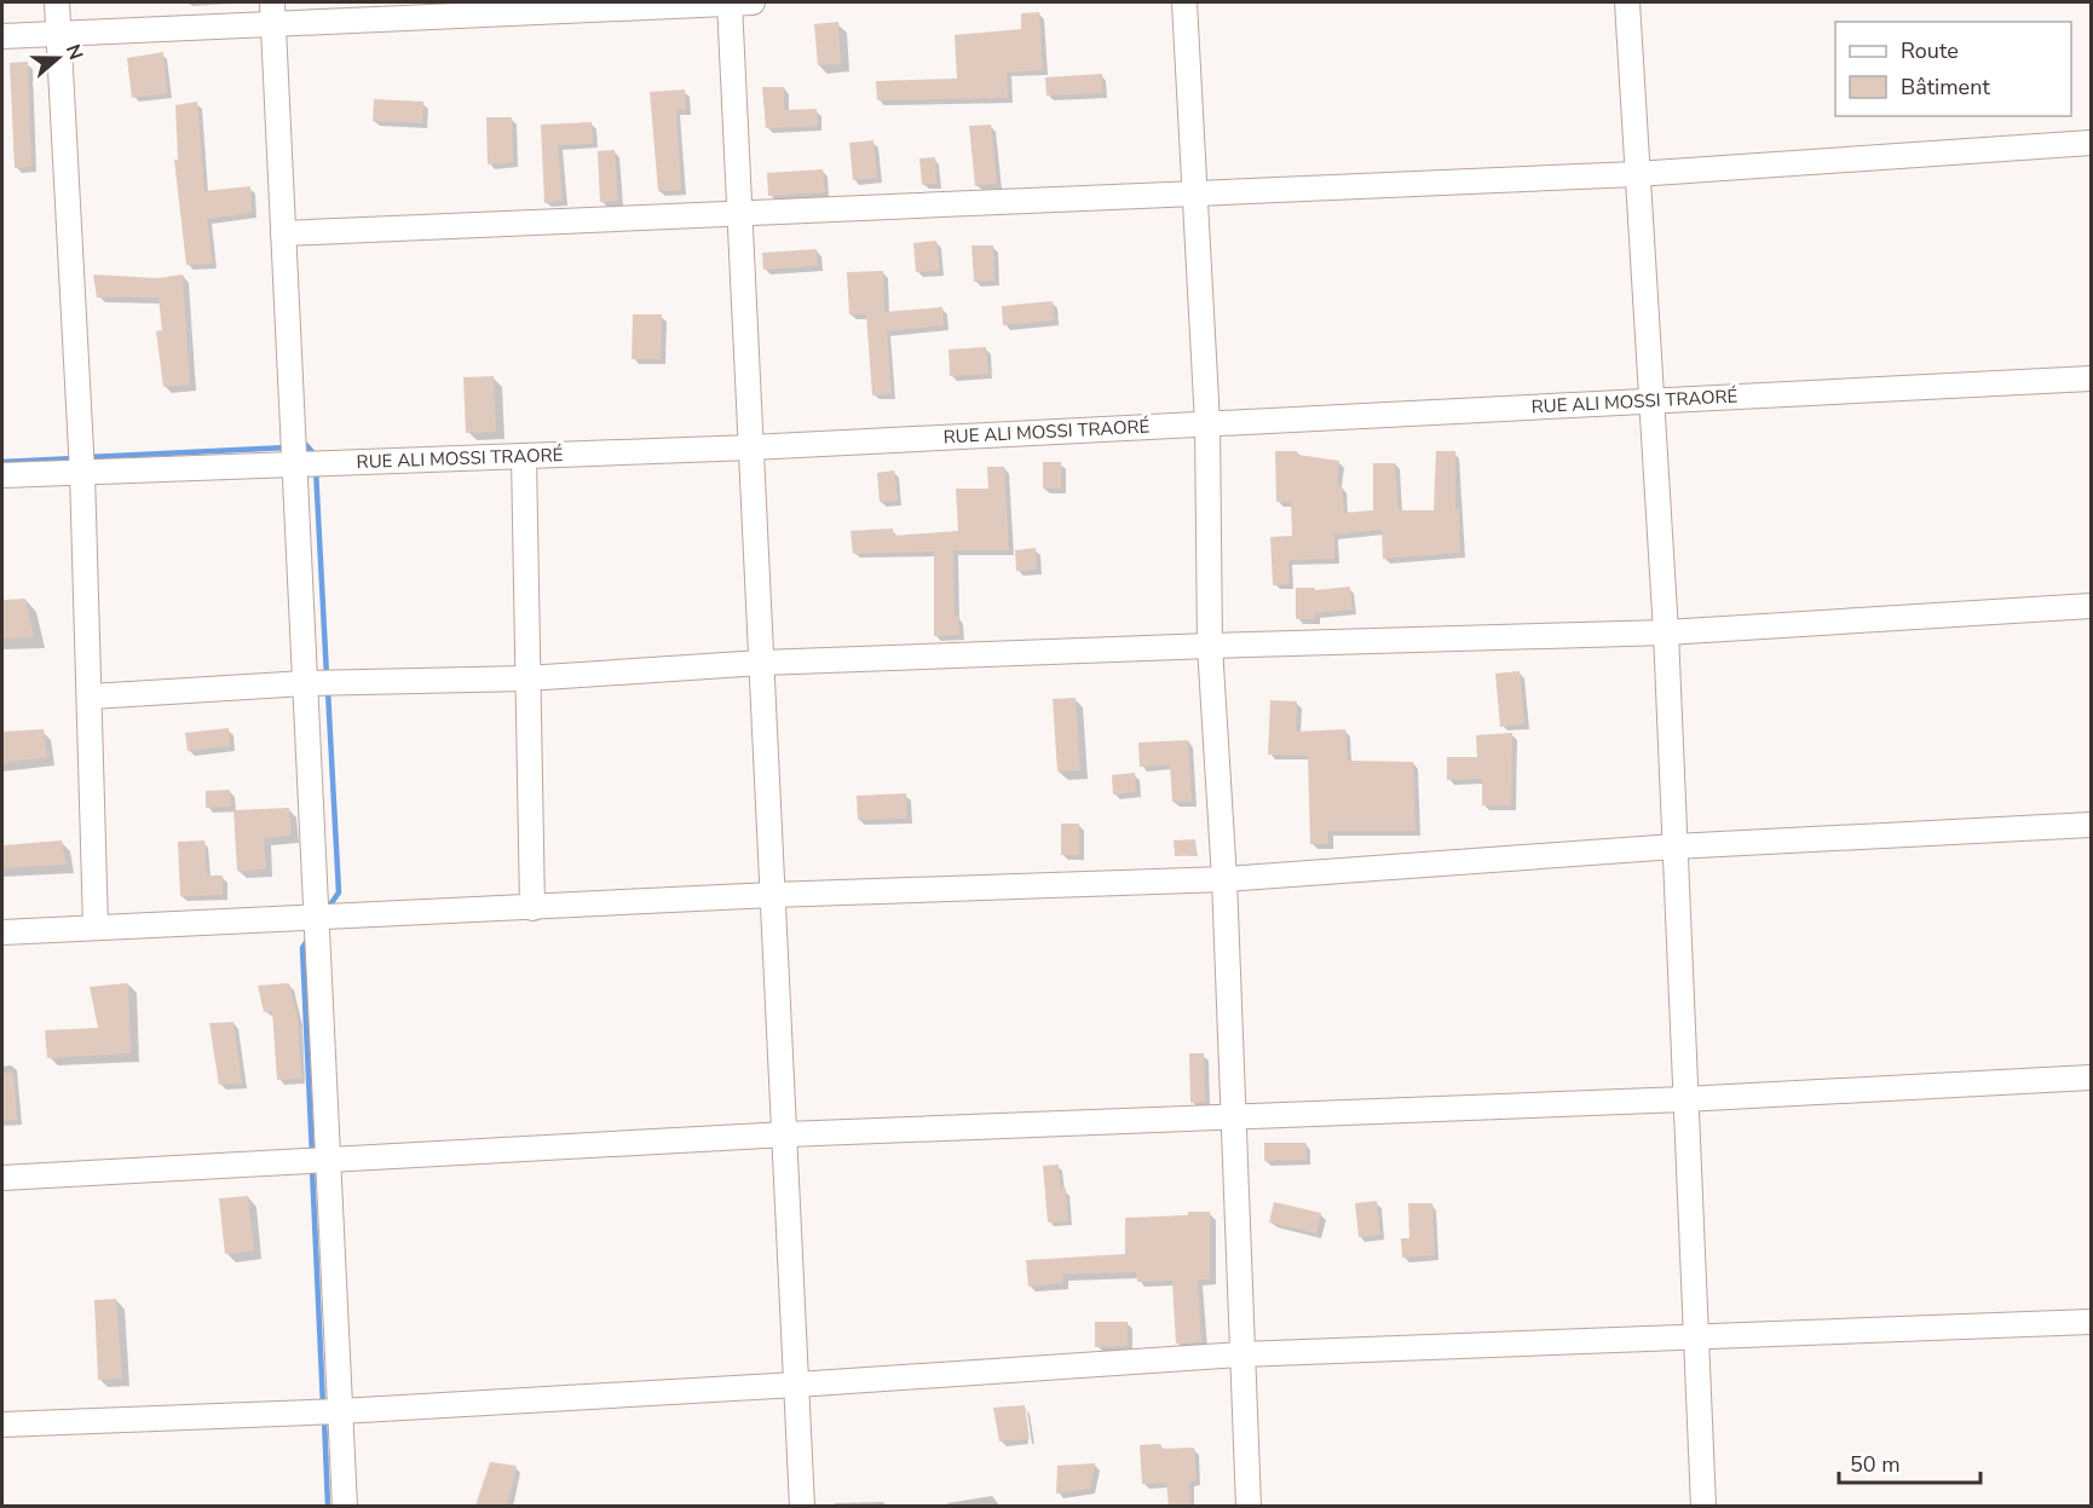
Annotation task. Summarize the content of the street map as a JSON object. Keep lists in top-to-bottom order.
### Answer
{
  "streets": {
    "street": ["RUE ALI MOSSI TRAORÉ"]
  },
  "legend": ["Route", "Bâtiment"],
  "scale_bar": "50 m",
  "north": "right"
}
